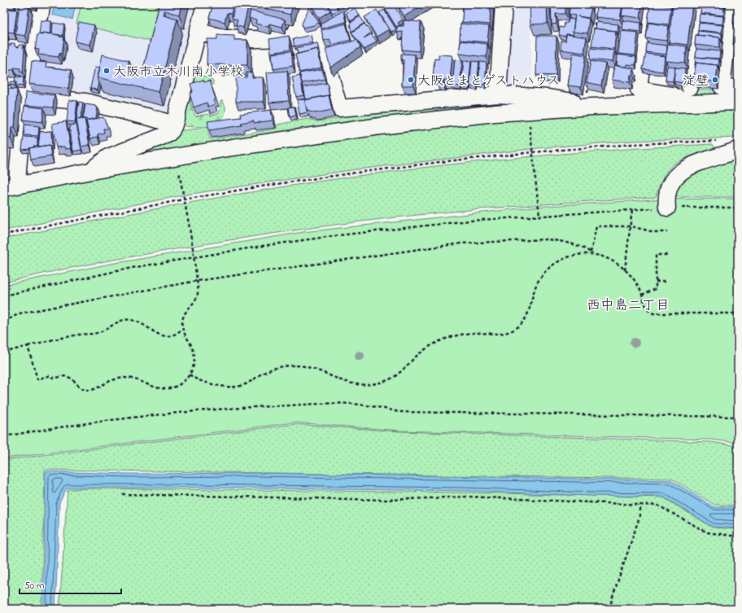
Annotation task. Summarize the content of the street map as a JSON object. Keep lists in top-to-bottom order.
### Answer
{
  "districts": ["西中島二丁目"],
  "places": ["大阪市立木川南小学校", "大阪とまとゲストハウス", "淀壁"],
  "scale_bar": "50 m"
}
